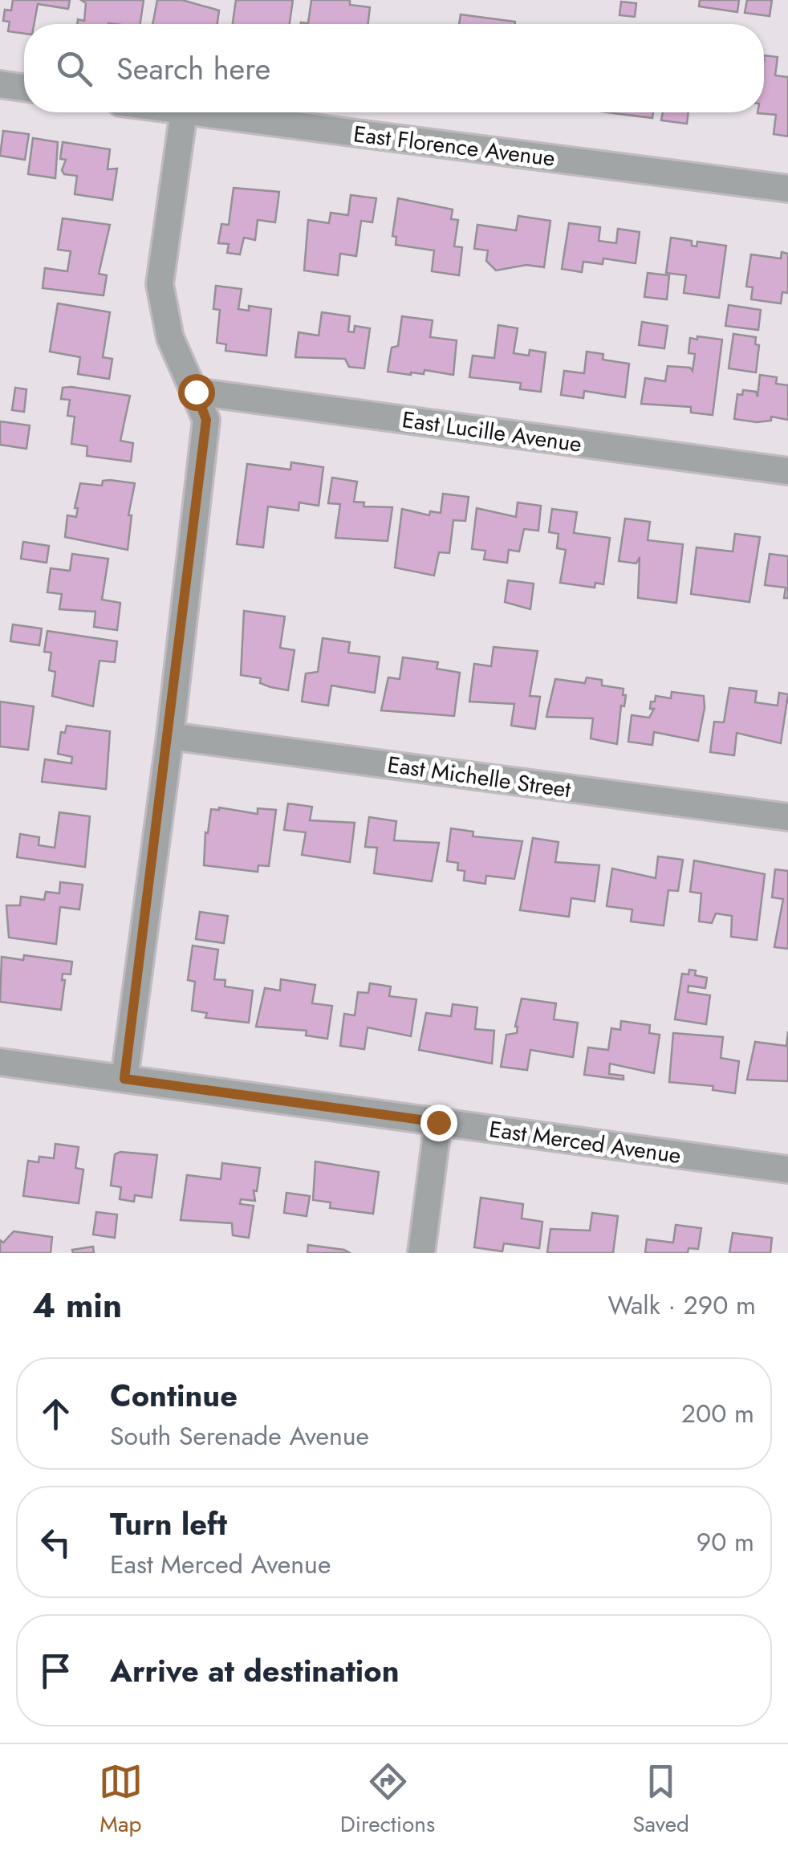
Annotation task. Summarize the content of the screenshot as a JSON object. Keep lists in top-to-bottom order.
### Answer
{
  "streets": {
    "street": [
      "East Florence Avenue",
      "East Lucille Avenue",
      "East Michelle Street",
      "East Merced Avenue"
    ]
  },
  "page": {
    "search": "Search here",
    "heading": ["4 min", "Walk · 290 m"],
    "list": [
      ["Continue", "South Serenade Avenue", "200 m"],
      ["Turn left", "East Merced Avenue", "90 m"],
      "Arrive at destination"
    ],
    "nav": ["Map", "Directions", "Saved"]
  }
}
